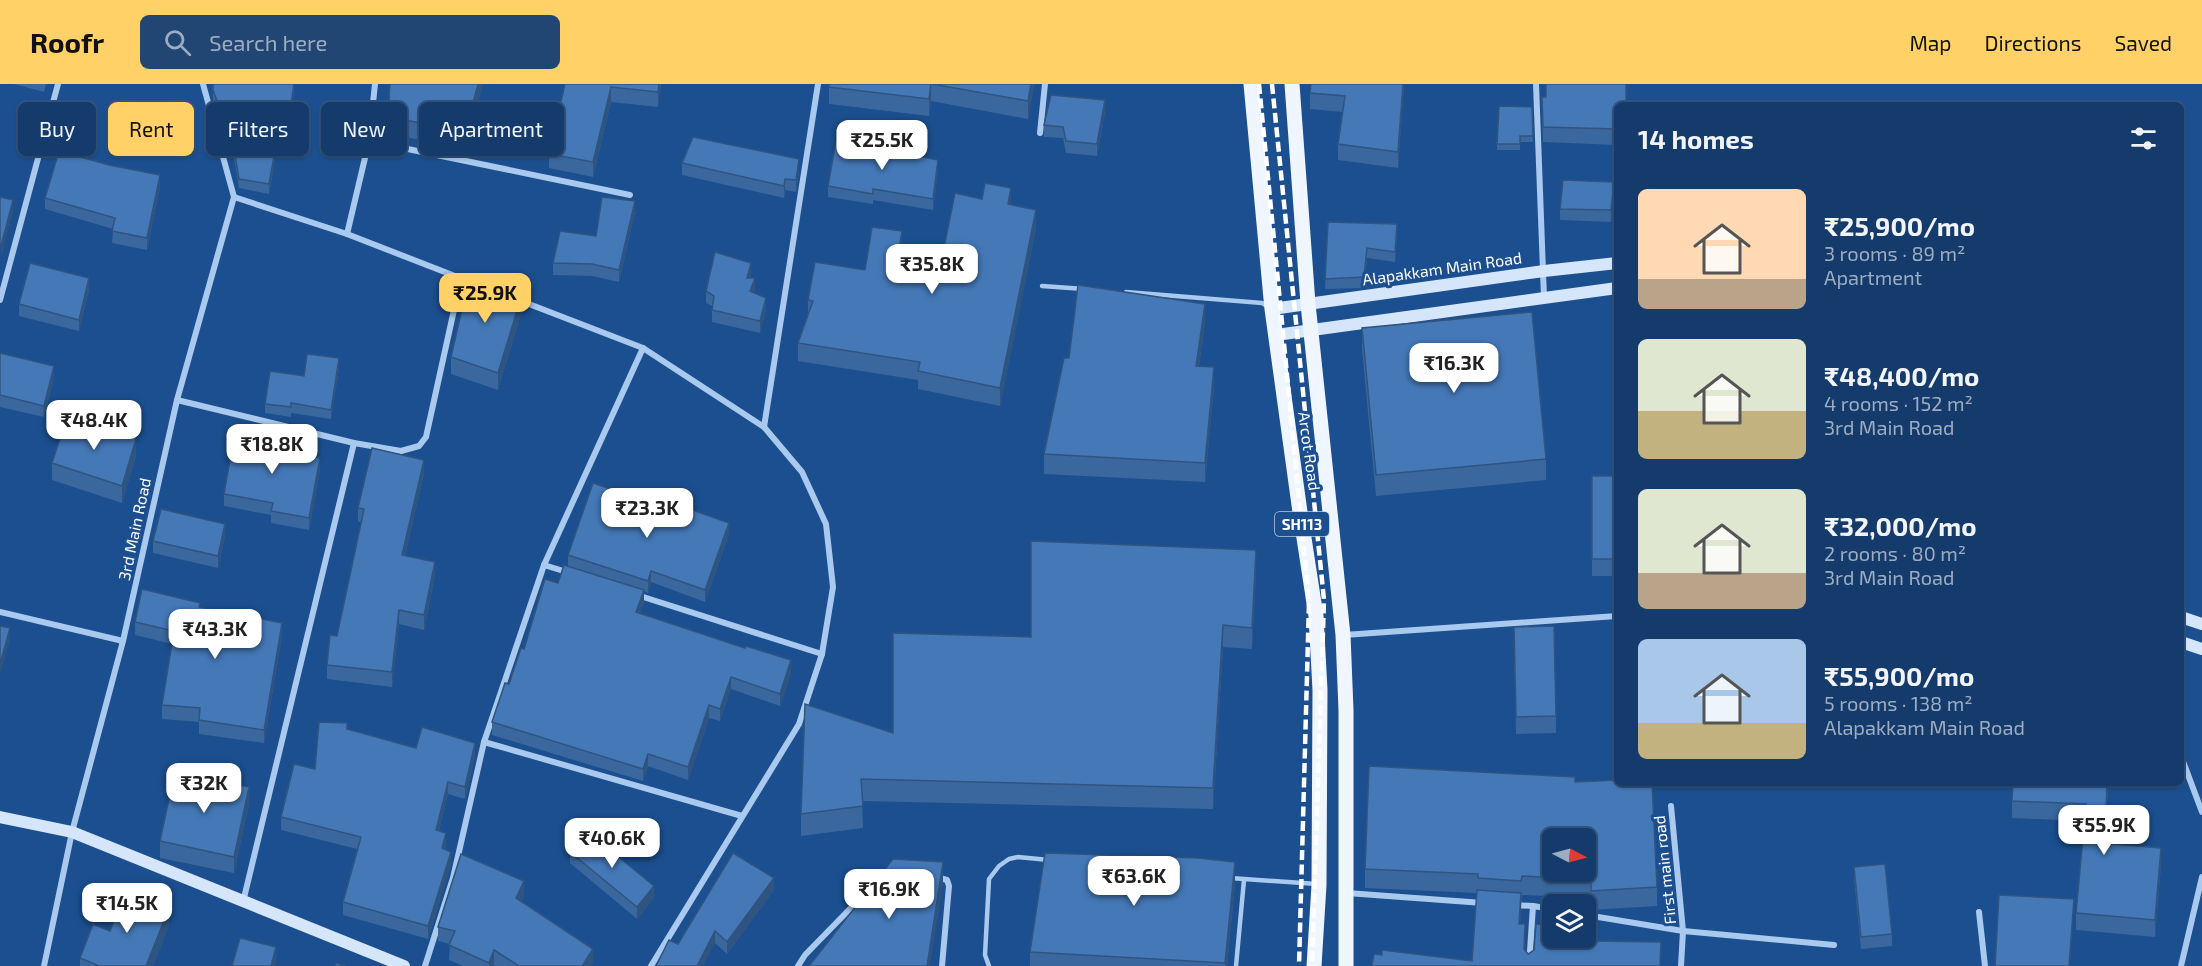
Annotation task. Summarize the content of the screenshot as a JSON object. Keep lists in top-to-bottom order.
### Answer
{
  "streets": {
    "main road": ["Alapakkam Main Road", "Arcot Road", "SH113"],
    "street": ["3rd Main Road", "First main road"]
  },
  "crossings": [
    ["Alapakkam Main Road", "Arcot Road"]
  ],
  "north": "right",
  "page": {
    "header": "Roofr",
    "search": "Search here",
    "nav": ["Map", "Directions", "Saved"],
    "chip": [
      "Buy",
      "Rent",
      "Filters",
      "New",
      "Apartment"
    ],
    "heading": "14 homes",
    "price": [
      "₹25.5K",
      "₹35.8K",
      "₹25.9K",
      "₹16.3K",
      "₹48.4K",
      "₹18.8K",
      "₹23.3K",
      "₹43.3K",
      "₹32K",
      "₹55.9K",
      "₹40.6K",
      "₹63.6K",
      "₹16.9K",
      "₹14.5K"
    ],
    "list": [
      {
        "name": "₹25,900/mo",
        "note": "3 rooms · 89 m² · Apartment"
      },
      {
        "name": "₹48,400/mo",
        "note": "4 rooms · 152 m² · 3rd Main Road"
      },
      {
        "name": "₹32,000/mo",
        "note": "2 rooms · 80 m² · 3rd Main Road"
      },
      {
        "name": "₹55,900/mo",
        "note": "5 rooms · 138 m² · Alapakkam Main Road"
      }
    ]
  }
}
